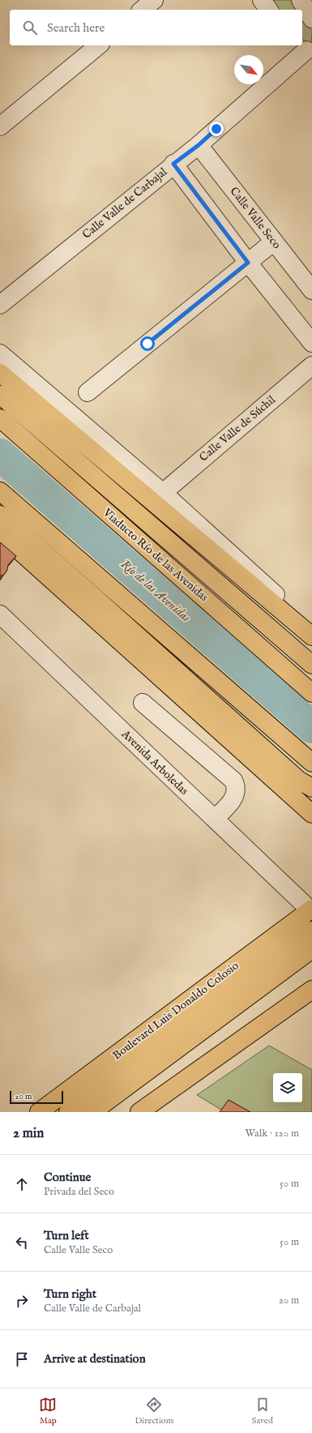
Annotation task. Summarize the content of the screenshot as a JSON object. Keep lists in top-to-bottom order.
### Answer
{
  "streets": {
    "main road": ["Viaducto Río de las Avenidas", "Boulevard Luis Donaldo Colosio"],
    "street": [
      "Calle Valle de Carbajal",
      "Calle Valle Seco",
      "Calle Valle de Súchil",
      "Avenida Arboledas"
    ]
  },
  "crossings": [
    ["Calle Valle de Carbajal", "Calle Valle Seco"],
    ["Avenida Arboledas", "Boulevard Luis Donaldo Colosio"]
  ],
  "water": ["Río de las Avenidas"],
  "scale_bar": "20 m",
  "north": "bottom right",
  "page": {
    "search": "Search here",
    "scale": "20 m",
    "heading": ["2 min", "Walk · 120 m"],
    "list": [
      ["Continue", "Privada del Seco", "50 m"],
      ["Turn left", "Calle Valle Seco", "50 m"],
      ["Turn right", "Calle Valle de Carbajal", "20 m"],
      "Arrive at destination"
    ],
    "nav": ["Map", "Directions", "Saved"]
  }
}
